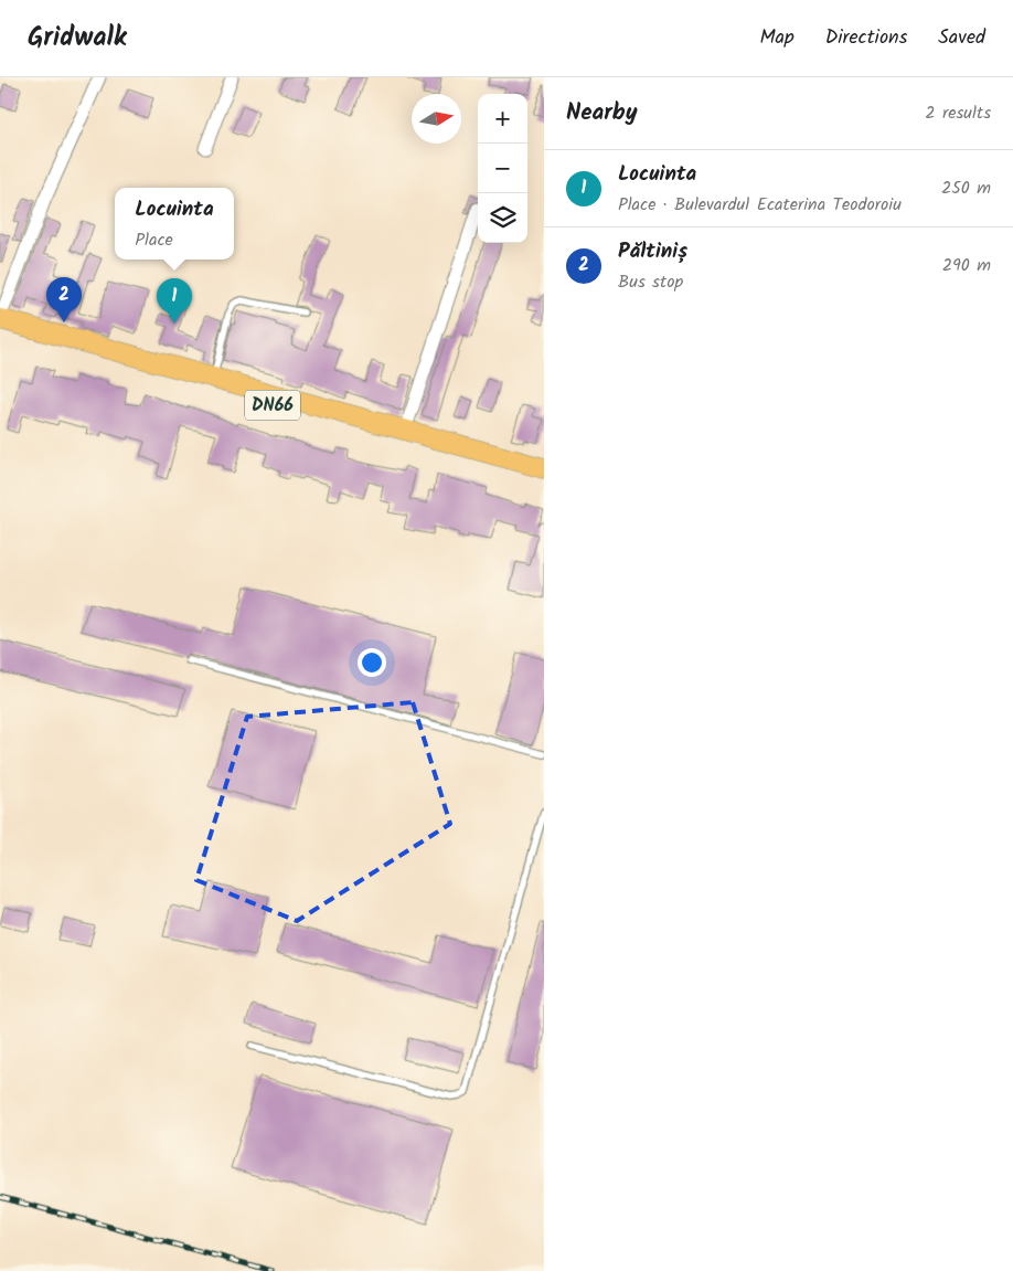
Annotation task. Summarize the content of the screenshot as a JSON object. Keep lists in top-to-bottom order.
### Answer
{
  "streets": {
    "main road": ["DN66"]
  },
  "north": "right",
  "page": {
    "header": "Gridwalk",
    "nav": ["Map", "Directions", "Saved"],
    "heading": ["Nearby", "2 results"],
    "map_buttons": ["+", "−"],
    "list": [
      {
        "mark": "1",
        "name": "Locuinta",
        "note": "Place · Bulevardul Ecaterina Teodoroiu",
        "value": "250 m"
      },
      {
        "mark": "2",
        "name": "Păltiniș",
        "note": "Bus stop",
        "value": "290 m"
      }
    ],
    "popup": ["Locuinta", "Place"],
    "pins": ["2", "1"]
  }
}
